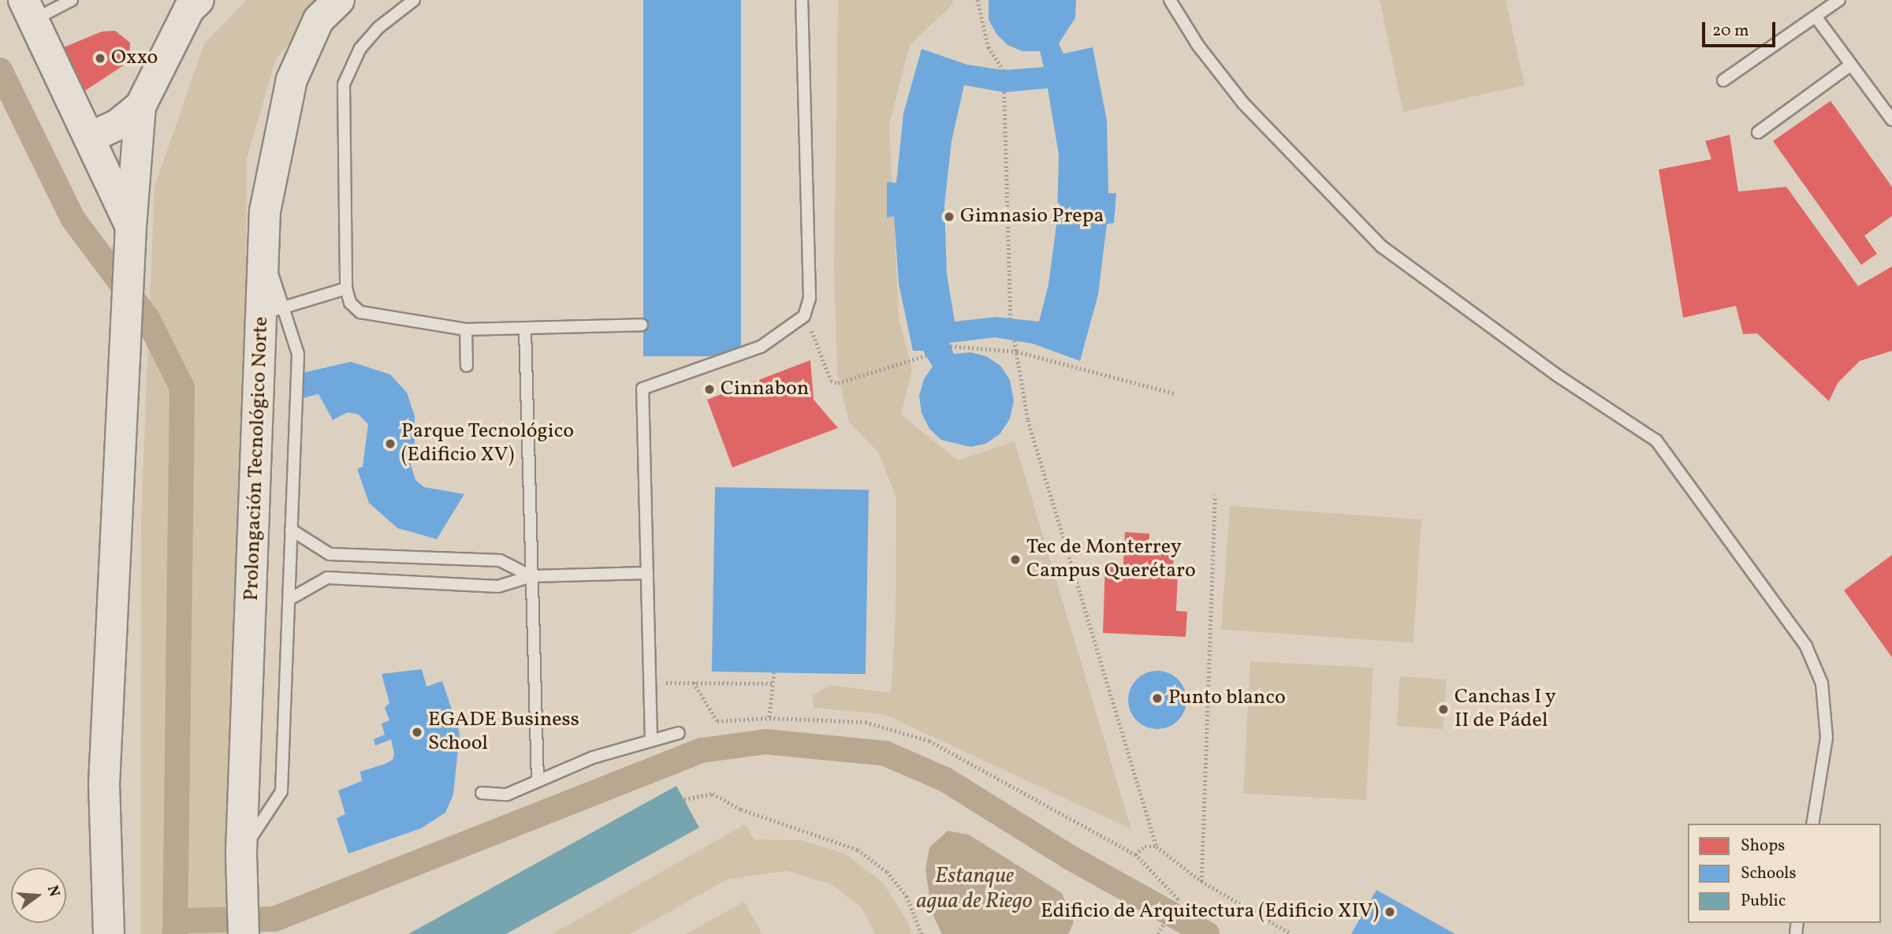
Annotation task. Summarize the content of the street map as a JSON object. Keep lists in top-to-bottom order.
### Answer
{
  "streets": {
    "main road": ["Prolongación Tecnológico Norte"]
  },
  "water": ["Estanque agua de Riego"],
  "places": [
    "Oxxo",
    "Gimnasio Prepa",
    "Cinnabon",
    "Parque Tecnológico (Edificio XV)",
    "Tec de Monterrey Campus Querétaro",
    "Punto blanco",
    "Canchas I y II de Pádel",
    "EGADE Business School",
    "Edificio de Arquitectura (Edificio XIV)"
  ],
  "legend": ["Shops", "Schools", "Public"],
  "scale_bar": "20 m",
  "north": "right"
}
